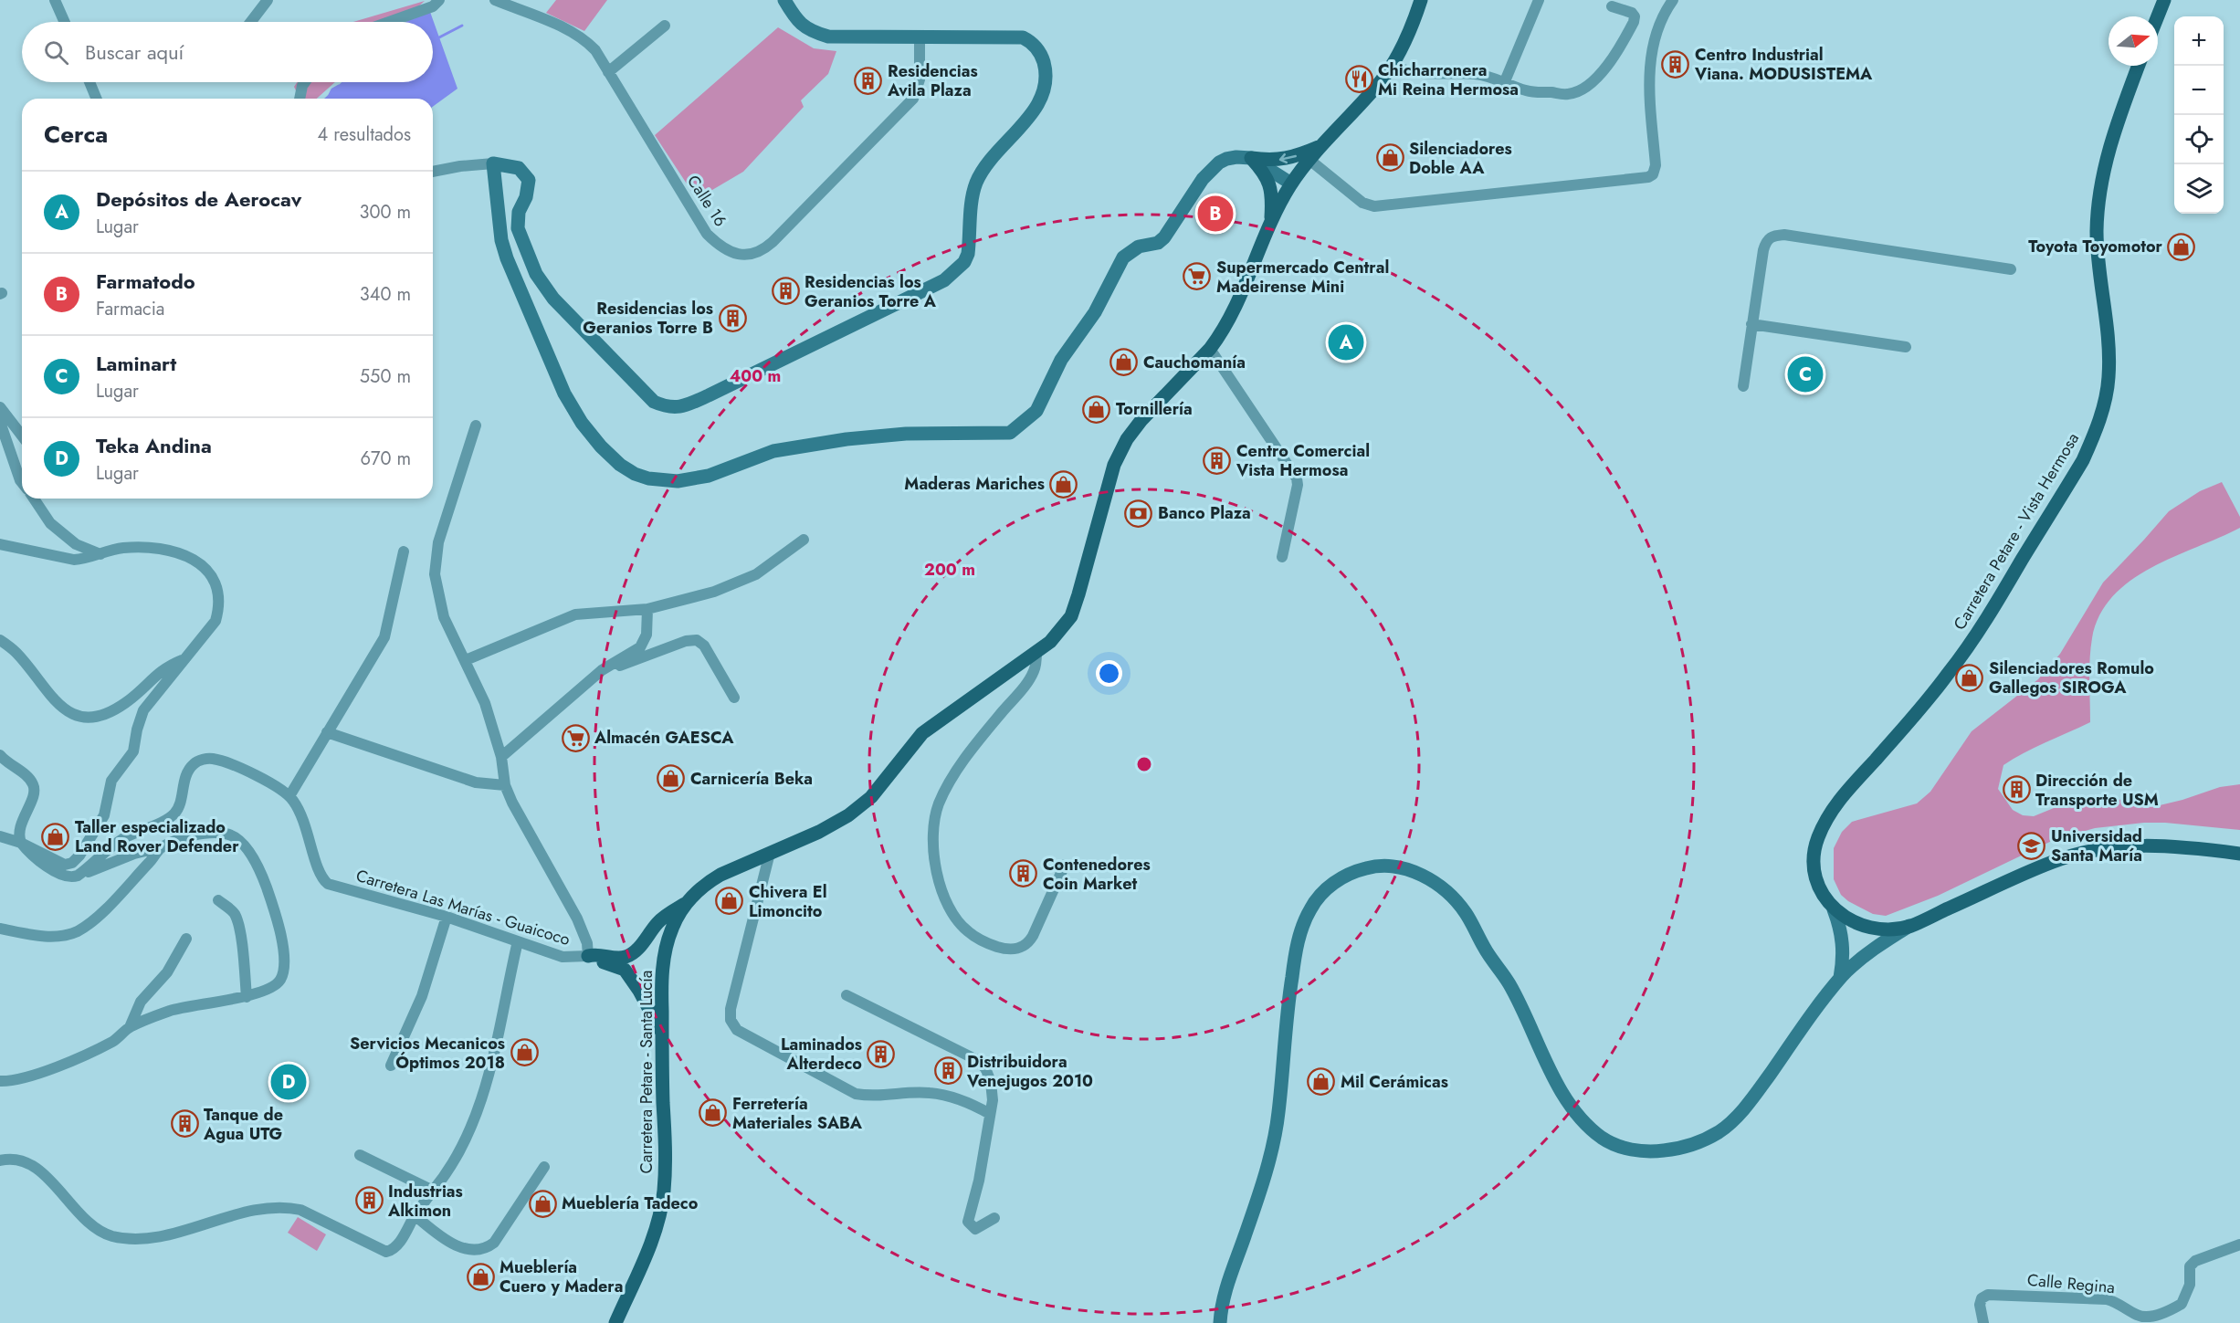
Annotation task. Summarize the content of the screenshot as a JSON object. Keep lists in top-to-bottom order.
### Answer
{
  "streets": {
    "main road": ["Carretera Petare - Vista Hermosa", "Carretera Petare - Santa Lucía"],
    "street": ["Calle 16", "Carretera Las Marías - Guaicoco", "Calle Regina"]
  },
  "places": {
    "building": [
      "Centro Industrial Viana. MODUSISTEMA",
      "Residencias Avila Plaza",
      "Residencias los Geranios Torre A",
      "Residencias los Geranios Torre B",
      "Centro Comercial Vista Hermosa",
      "Dirección de Transporte USM",
      "Contenedores Coin Market",
      "Laminados Alterdeco",
      "Distribuidora Venejugos 2010",
      "Tanque de Agua UTG",
      "Industrias Alkimon"
    ],
    "restaurant": ["Chicharronera Mi Reina Hermosa"],
    "shop": [
      "Silenciadores Doble AA",
      "Toyota Toyomotor",
      "Cauchomanía",
      "Tornillería",
      "Maderas Mariches",
      "Silenciadores Romulo Gallegos SIROGA",
      "Carnicería Beka",
      "Taller especializado Land Rover Defender",
      "Chivera El Limoncito",
      "Servicios Mecanicos Óptimos 2018",
      "Mil Cerámicas",
      "Ferretería Materiales SABA",
      "Mueblería Tadeco",
      "Mueblería Cuero y Madera"
    ],
    "supermarket": ["Supermercado Central Madeirense Mini", "Almacén GAESCA"],
    "bank": ["Banco Plaza"],
    "school or university": ["Universidad Santa María"]
  },
  "north": "right",
  "page": {
    "map_buttons": ["+", "−"],
    "search": "Buscar aquí",
    "heading": ["Cerca", "4 resultados"],
    "list": [
      {
        "mark": "A",
        "name": "Depósitos de Aerocav",
        "note": "Lugar",
        "value": "300 m"
      },
      {
        "mark": "B",
        "name": "Farmatodo",
        "note": "Farmacia",
        "value": "340 m"
      },
      {
        "mark": "C",
        "name": "Laminart",
        "note": "Lugar",
        "value": "550 m"
      },
      {
        "mark": "D",
        "name": "Teka Andina",
        "note": "Lugar",
        "value": "670 m"
      }
    ],
    "pins": [
      "B",
      "A",
      "C",
      "D"
    ]
  },
  "rings": ["400 m", "200 m"]
}
